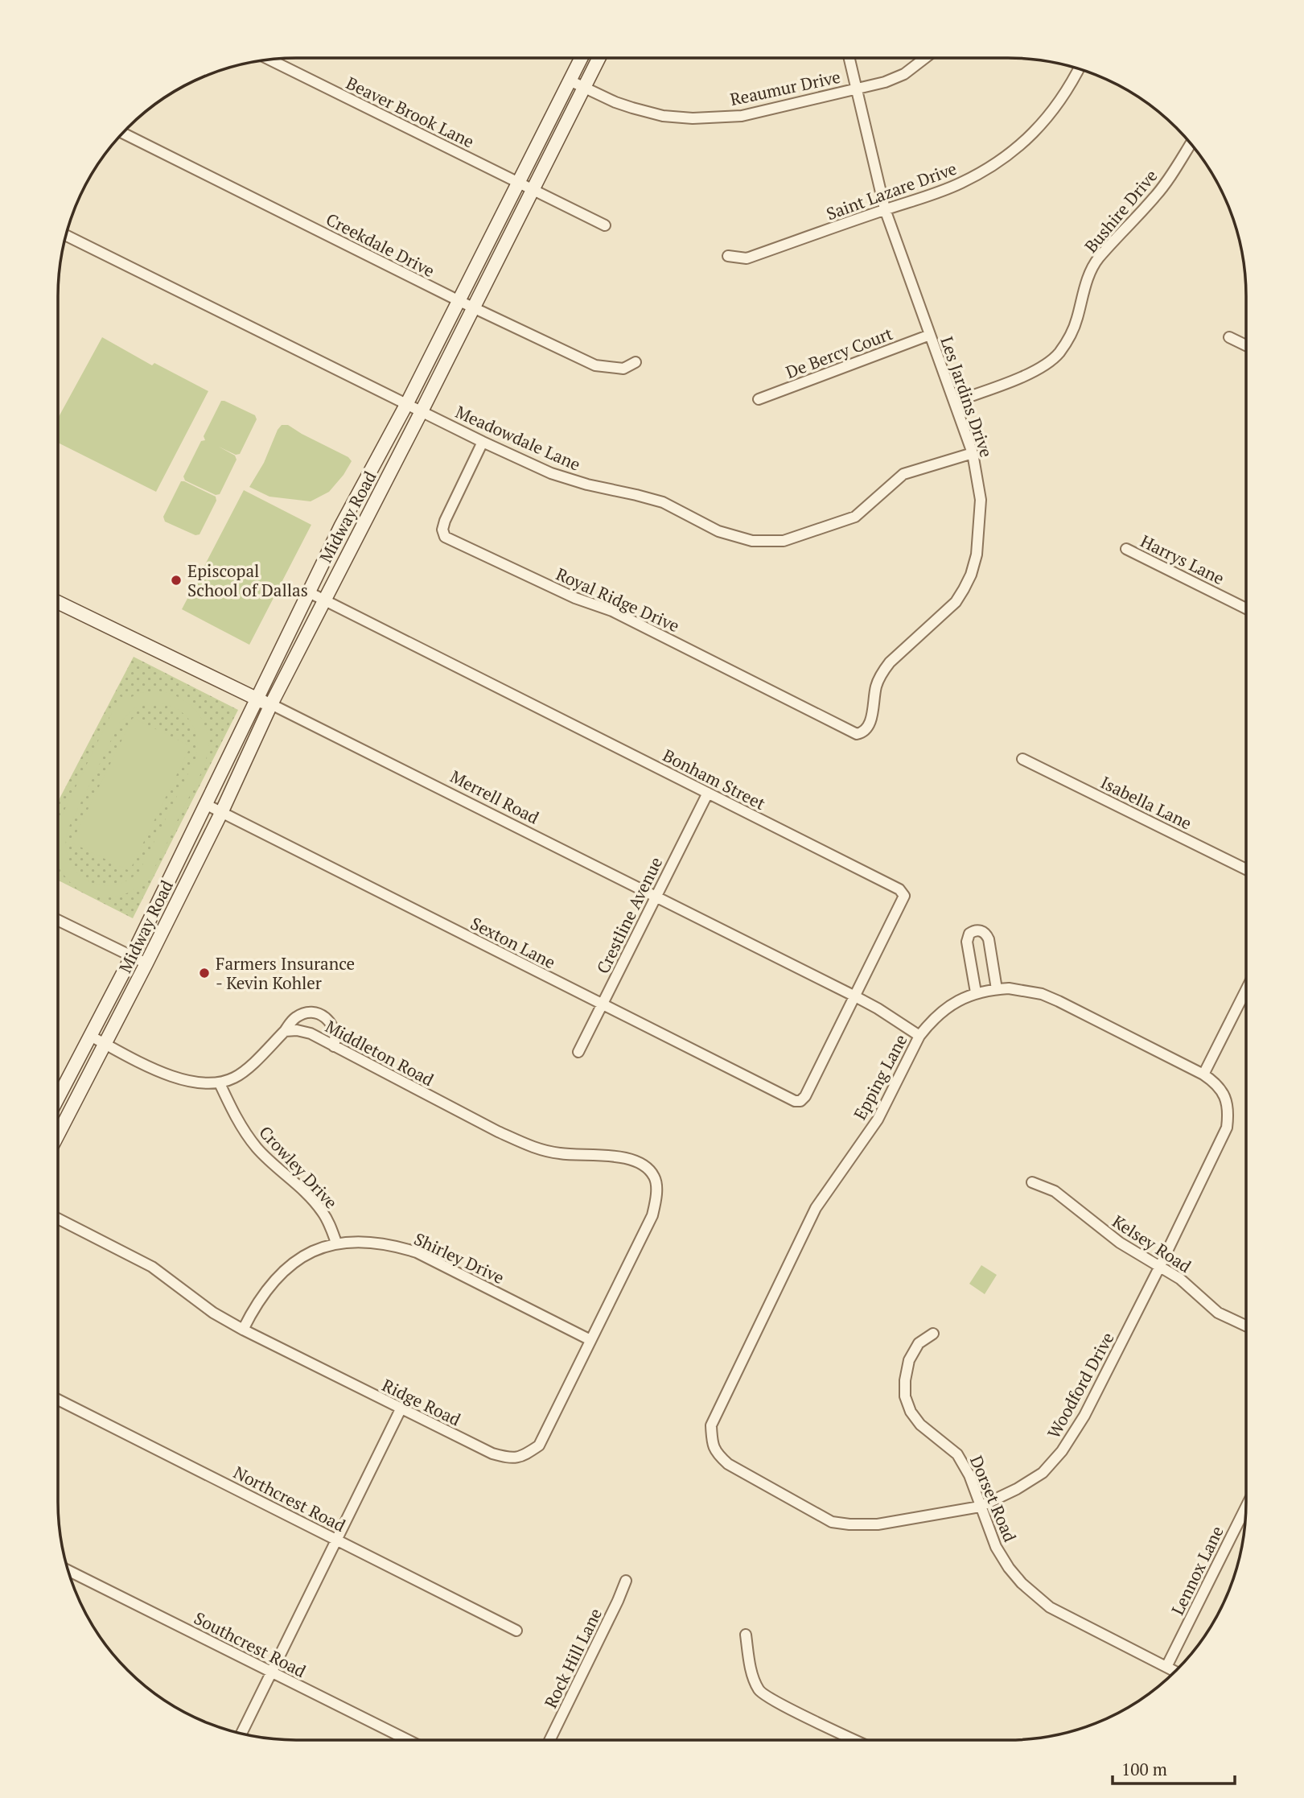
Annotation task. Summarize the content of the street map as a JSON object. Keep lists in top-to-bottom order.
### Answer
{
  "streets": {
    "main road": ["Midway Road", "Merrell Road"],
    "street": [
      "Reaumur Drive",
      "Beaver Brook Lane",
      "Saint Lazare Drive",
      "Bushire Drive",
      "Creekdale Drive",
      "De Bercy Court",
      "Les Jardins Drive",
      "Meadowdale Lane",
      "Harrys Lane",
      "Royal Ridge Drive",
      "Bonham Street",
      "Isabella Lane",
      "Crestline Avenue",
      "Sexton Lane",
      "Middleton Road",
      "Epping Lane",
      "Crowley Drive",
      "Kelsey Road",
      "Shirley Drive",
      "Woodford Drive",
      "Ridge Road",
      "Northcrest Road",
      "Dorset Road",
      "Lennox Lane",
      "Southcrest Road",
      "Rock Hill Lane"
    ]
  },
  "crossings": [
    ["Reaumur Drive", "Les Jardins Drive"],
    ["Reaumur Drive", "Midway Road"],
    ["Beaver Brook Lane", "Midway Road"],
    ["Saint Lazare Drive", "Les Jardins Drive"],
    ["Bushire Drive", "Les Jardins Drive"],
    ["Creekdale Drive", "Midway Road"],
    ["De Bercy Court", "Les Jardins Drive"],
    ["Les Jardins Drive", "Meadowdale Lane"],
    ["Les Jardins Drive", "Royal Ridge Drive"],
    ["Meadowdale Lane", "Midway Road"],
    ["Meadowdale Lane", "Royal Ridge Drive"],
    ["Midway Road", "Bonham Street"],
    ["Midway Road", "Merrell Road"],
    ["Midway Road", "Sexton Lane"],
    ["Bonham Street", "Merrell Road"],
    ["Bonham Street", "Crestline Avenue"],
    ["Bonham Street", "Sexton Lane"],
    ["Merrell Road", "Crestline Avenue"],
    ["Merrell Road", "Epping Lane"],
    ["Crestline Avenue", "Sexton Lane"],
    ["Middleton Road", "Ridge Road"],
    ["Epping Lane", "Woodford Drive"],
    ["Crowley Drive", "Shirley Drive"],
    ["Kelsey Road", "Woodford Drive"],
    ["Shirley Drive", "Ridge Road"],
    ["Woodford Drive", "Dorset Road"],
    ["Dorset Road", "Lennox Lane"]
  ],
  "places": ["Episcopal School of Dallas", "Farmers Insurance - Kevin Kohler"],
  "scale_bar": "100 m"
}
